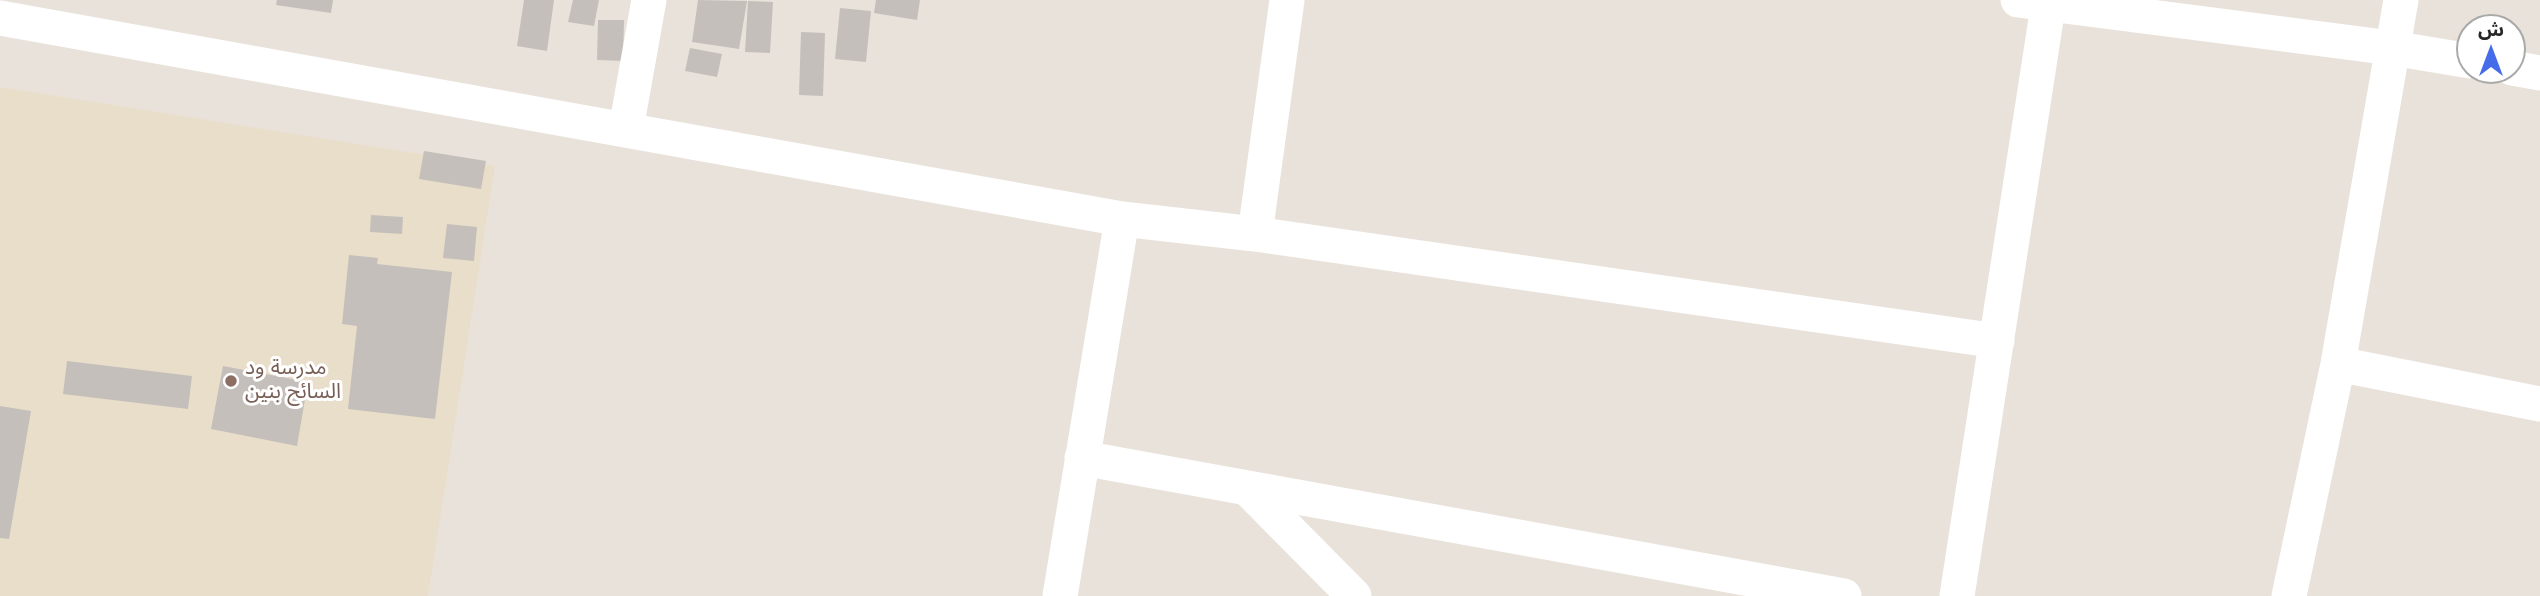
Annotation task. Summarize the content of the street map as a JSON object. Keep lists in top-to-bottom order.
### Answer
{
  "places": ["مدرسة ود السائح بنين"],
  "north": "top"
}
